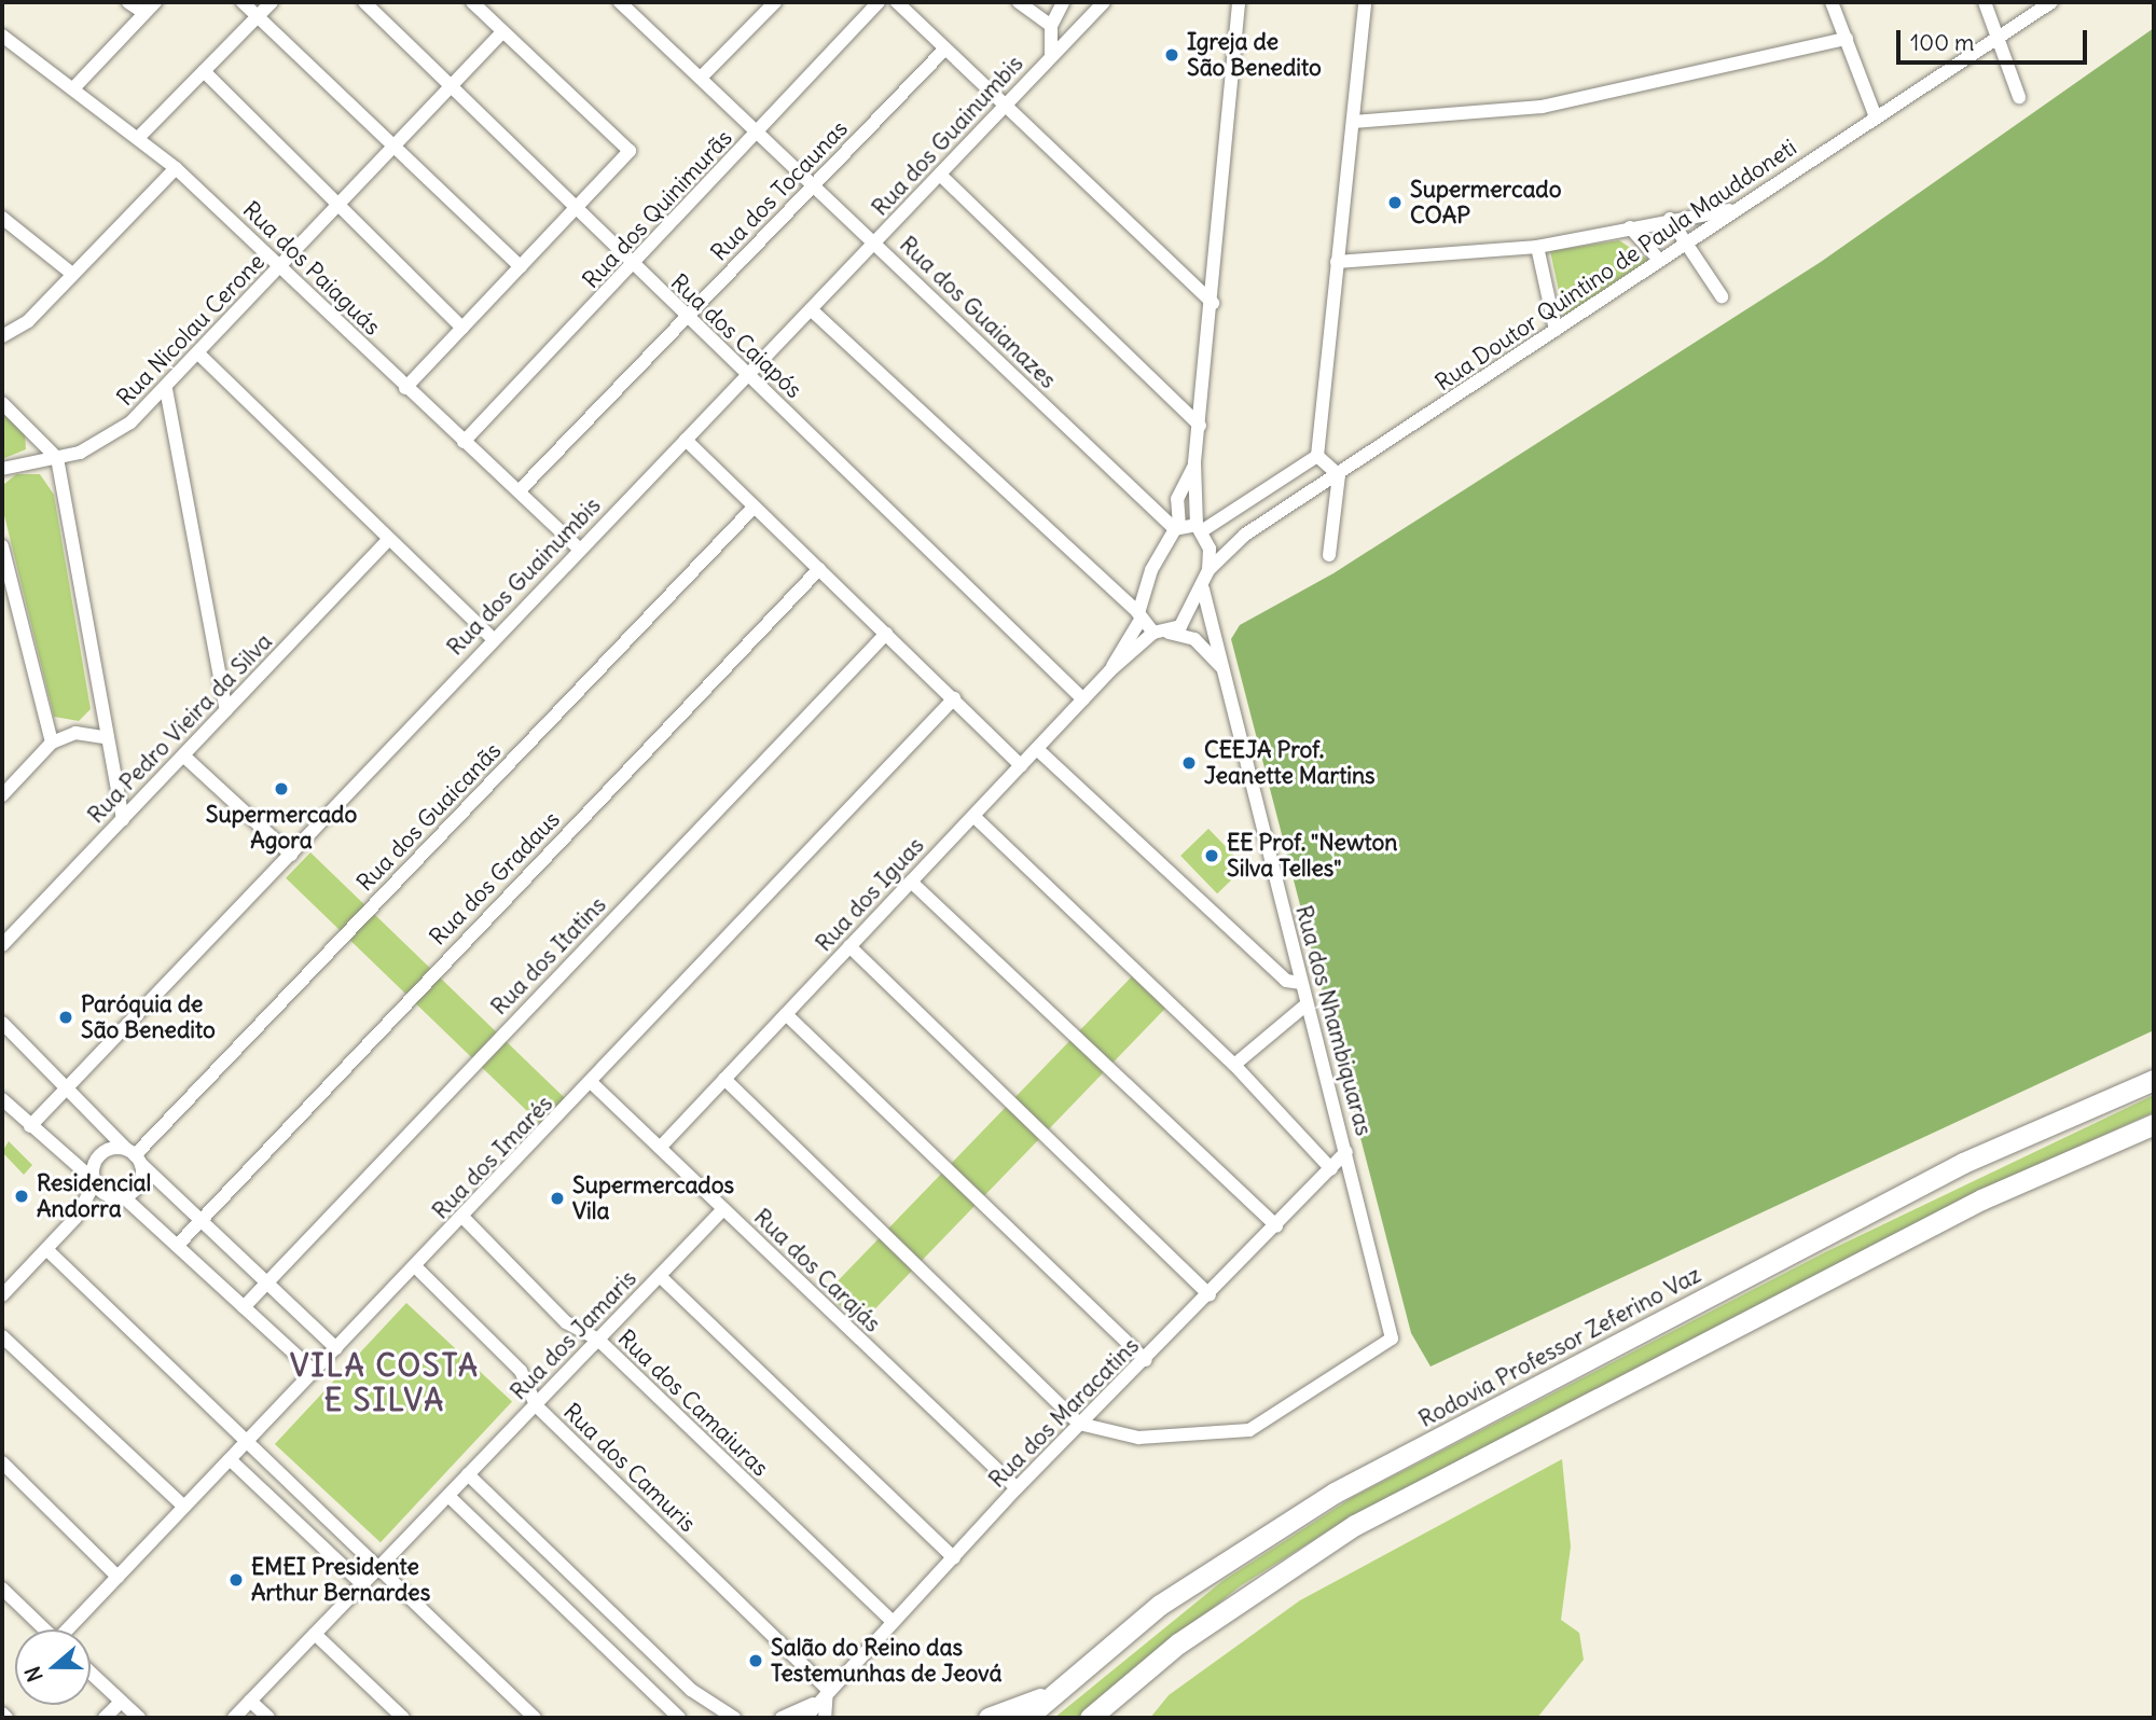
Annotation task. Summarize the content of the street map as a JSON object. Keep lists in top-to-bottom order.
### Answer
{
  "streets": {
    "highway": ["Rodovia Professor Zeferino Vaz"],
    "street": [
      "Rua dos Guainumbis",
      "Rua dos Tocaunas",
      "Rua dos Quinimurãs",
      "Rua Doutor Quintino de Paula Mauddoneti",
      "Rua dos Paiaguás",
      "Rua dos Guaianazes",
      "Rua Nicolau Cerone",
      "Rua dos Caiapós",
      "Rua Pedro Vieira da Silva",
      "Rua dos Guaicanãs",
      "Rua dos Gradaus",
      "Rua dos Iguas",
      "Rua dos Itatins",
      "Rua dos Nhambiquaras",
      "Rua dos Imarés",
      "Rua dos Carajás",
      "Rua dos Jamaris",
      "Rua dos Camaiuras",
      "Rua dos Maracatins",
      "Rua dos Camuris"
    ]
  },
  "crossings": [
    ["Rua dos Guainumbis", "Rua dos Paiaguás"],
    ["Rua dos Guainumbis", "Rua dos Guaianazes"],
    ["Rua dos Guainumbis", "Rua dos Caiapós"],
    ["Rua dos Tocaunas", "Rua dos Paiaguás"],
    ["Rua dos Tocaunas", "Rua dos Guaianazes"],
    ["Rua dos Tocaunas", "Rua dos Caiapós"],
    ["Rua dos Quinimurãs", "Rua dos Paiaguás"],
    ["Rua dos Quinimurãs", "Rua dos Guaianazes"],
    ["Rua dos Quinimurãs", "Rua dos Caiapós"],
    ["Rua dos Paiaguás", "Rua Nicolau Cerone"],
    ["Rua dos Guaianazes", "Rua dos Iguas"],
    ["Rua Nicolau Cerone", "Rua dos Caiapós"],
    ["Rua dos Caiapós", "Rua dos Iguas"],
    ["Rua dos Iguas", "Rua dos Carajás"],
    ["Rua dos Nhambiquaras", "Rua dos Maracatins"],
    ["Rua dos Imarés", "Rua dos Carajás"],
    ["Rua dos Imarés", "Rua dos Camaiuras"],
    ["Rua dos Imarés", "Rua dos Camuris"],
    ["Rua dos Carajás", "Rua dos Jamaris"],
    ["Rua dos Carajás", "Rua dos Maracatins"],
    ["Rua dos Jamaris", "Rua dos Camaiuras"],
    ["Rua dos Jamaris", "Rua dos Camuris"],
    ["Rua dos Camaiuras", "Rua dos Maracatins"],
    ["Rua dos Maracatins", "Rua dos Camuris"]
  ],
  "districts": ["VILA COSTA E SILVA"],
  "places": [
    "Igreja de São Benedito",
    "Supermercado COAP",
    "CEEJA Prof. Jeanette Martins",
    "Supermercado Agora",
    "EE Prof. \"Newton Silva Telles\"",
    "Paróquia de São Benedito",
    "Residencial Andorra",
    "Supermercados Vila",
    "EMEI Presidente Arthur Bernardes",
    "Salão do Reino das Testemunhas de Jeová"
  ],
  "scale_bar": "100 m",
  "north": "left"
}
